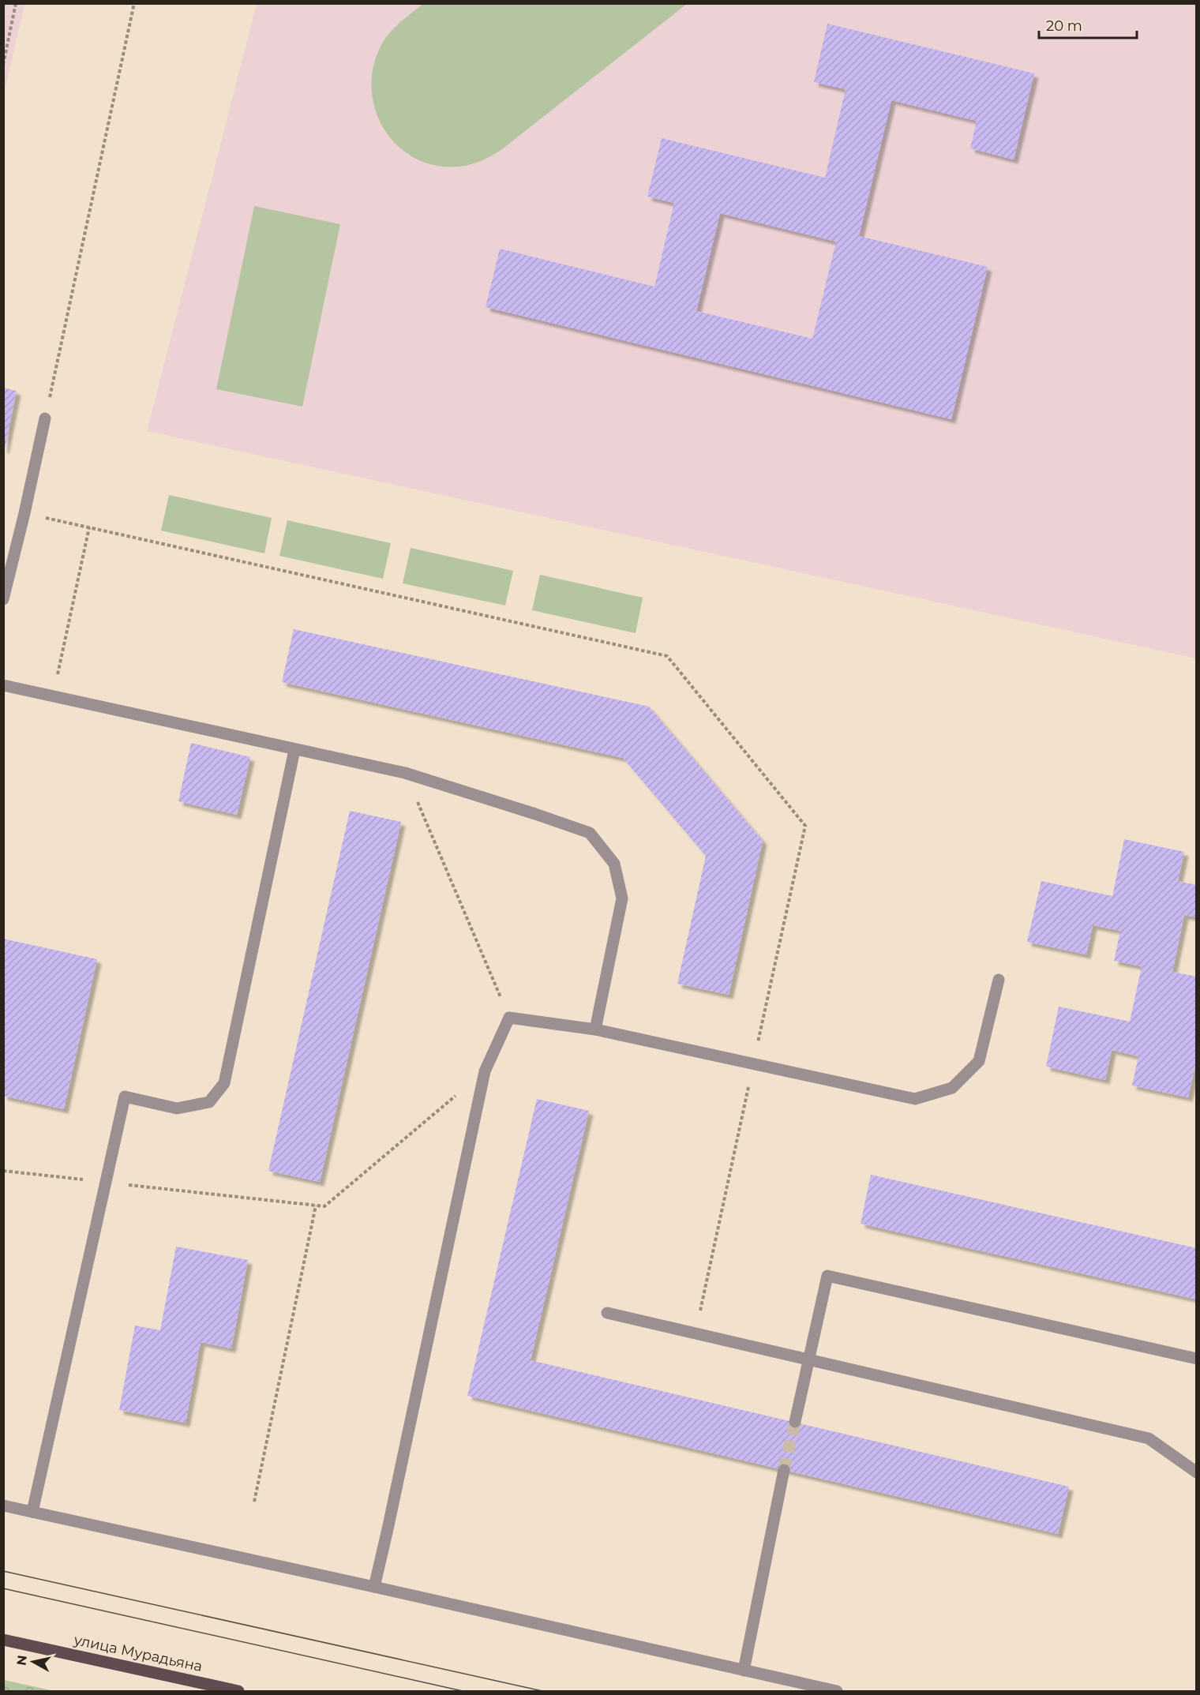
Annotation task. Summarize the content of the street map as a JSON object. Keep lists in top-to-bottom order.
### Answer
{
  "streets": {
    "main road": ["улица Мурадьяна"]
  },
  "scale_bar": "20 m",
  "north": "left"
}
